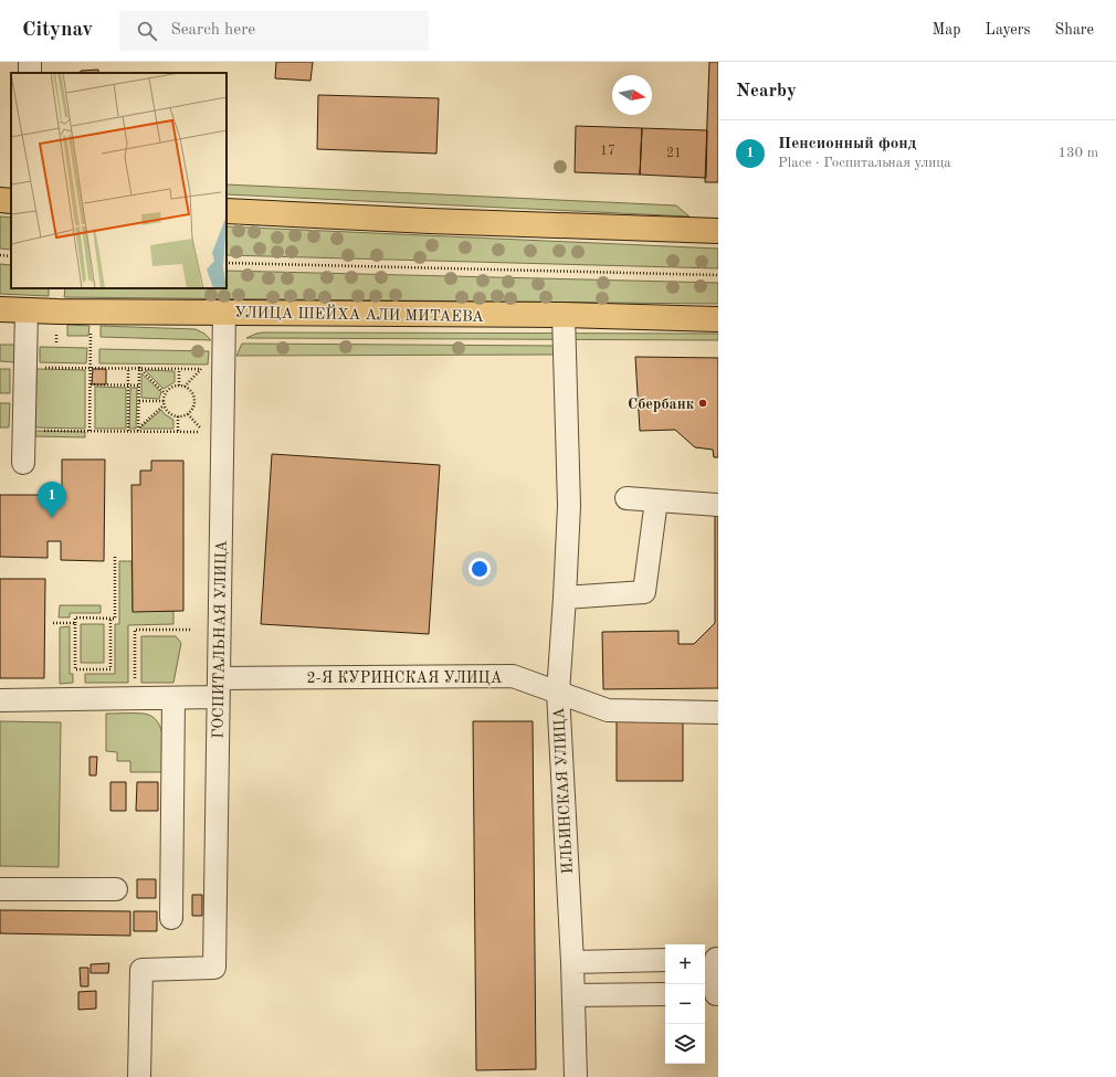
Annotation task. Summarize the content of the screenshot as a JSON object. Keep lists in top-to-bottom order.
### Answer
{
  "streets": {
    "main road": ["УЛИЦА ШЕЙХА АЛИ МИТАЕВА"],
    "street": ["ГОСПИТАЛЬНАЯ УЛИЦА", "2-Я КУРИНСКАЯ УЛИЦА", "ИЛЬИНСКАЯ УЛИЦА"]
  },
  "crossings": [
    ["УЛИЦА ШЕЙХА АЛИ МИТАЕВА", "ГОСПИТАЛЬНАЯ УЛИЦА"],
    ["УЛИЦА ШЕЙХА АЛИ МИТАЕВА", "ИЛЬИНСКАЯ УЛИЦА"],
    ["ГОСПИТАЛЬНАЯ УЛИЦА", "2-Я КУРИНСКАЯ УЛИЦА"],
    ["2-Я КУРИНСКАЯ УЛИЦА", "ИЛЬИНСКАЯ УЛИЦА"]
  ],
  "places": ["Сбербанк"],
  "house_numbers": ["17", "21"],
  "north": "right",
  "page": {
    "header": "Citynav",
    "search": "Search here",
    "nav": ["Map", "Layers", "Share"],
    "heading": "Nearby",
    "list": [
      {
        "mark": "1",
        "name": "Пенсионный фонд",
        "note": "Place · Госпитальная улица",
        "value": "130 m"
      }
    ],
    "pins": "1",
    "map_buttons": ["+", "−"]
  }
}
